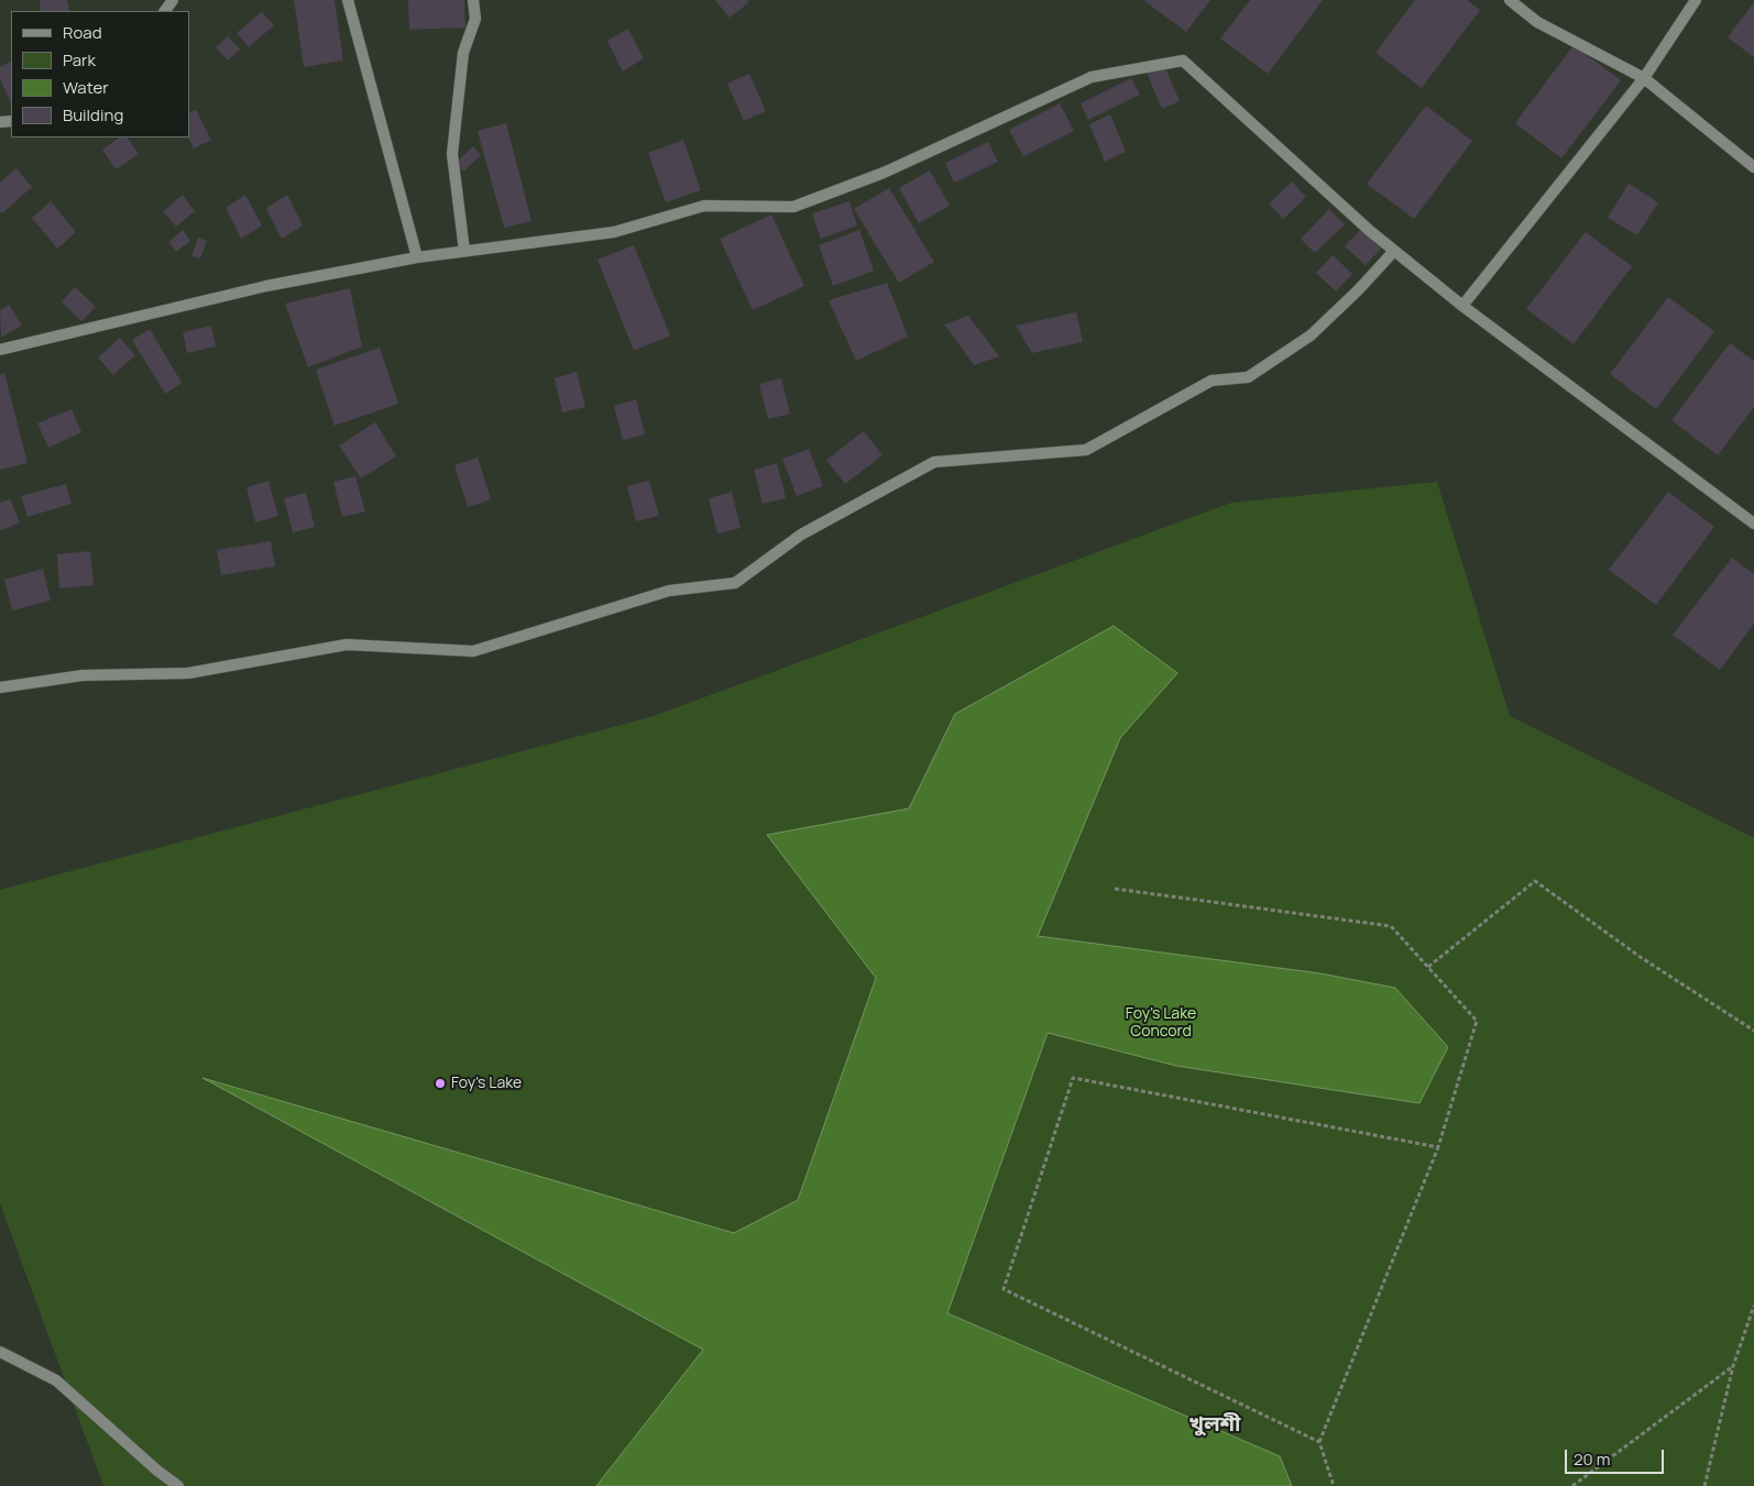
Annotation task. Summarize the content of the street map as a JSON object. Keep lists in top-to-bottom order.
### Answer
{
  "districts": ["খুলশী"],
  "parks": ["Foy’s Lake Concord"],
  "places": ["Foy's Lake"],
  "legend": [
    "Road",
    "Park",
    "Water",
    "Building"
  ],
  "scale_bar": "20 m"
}
